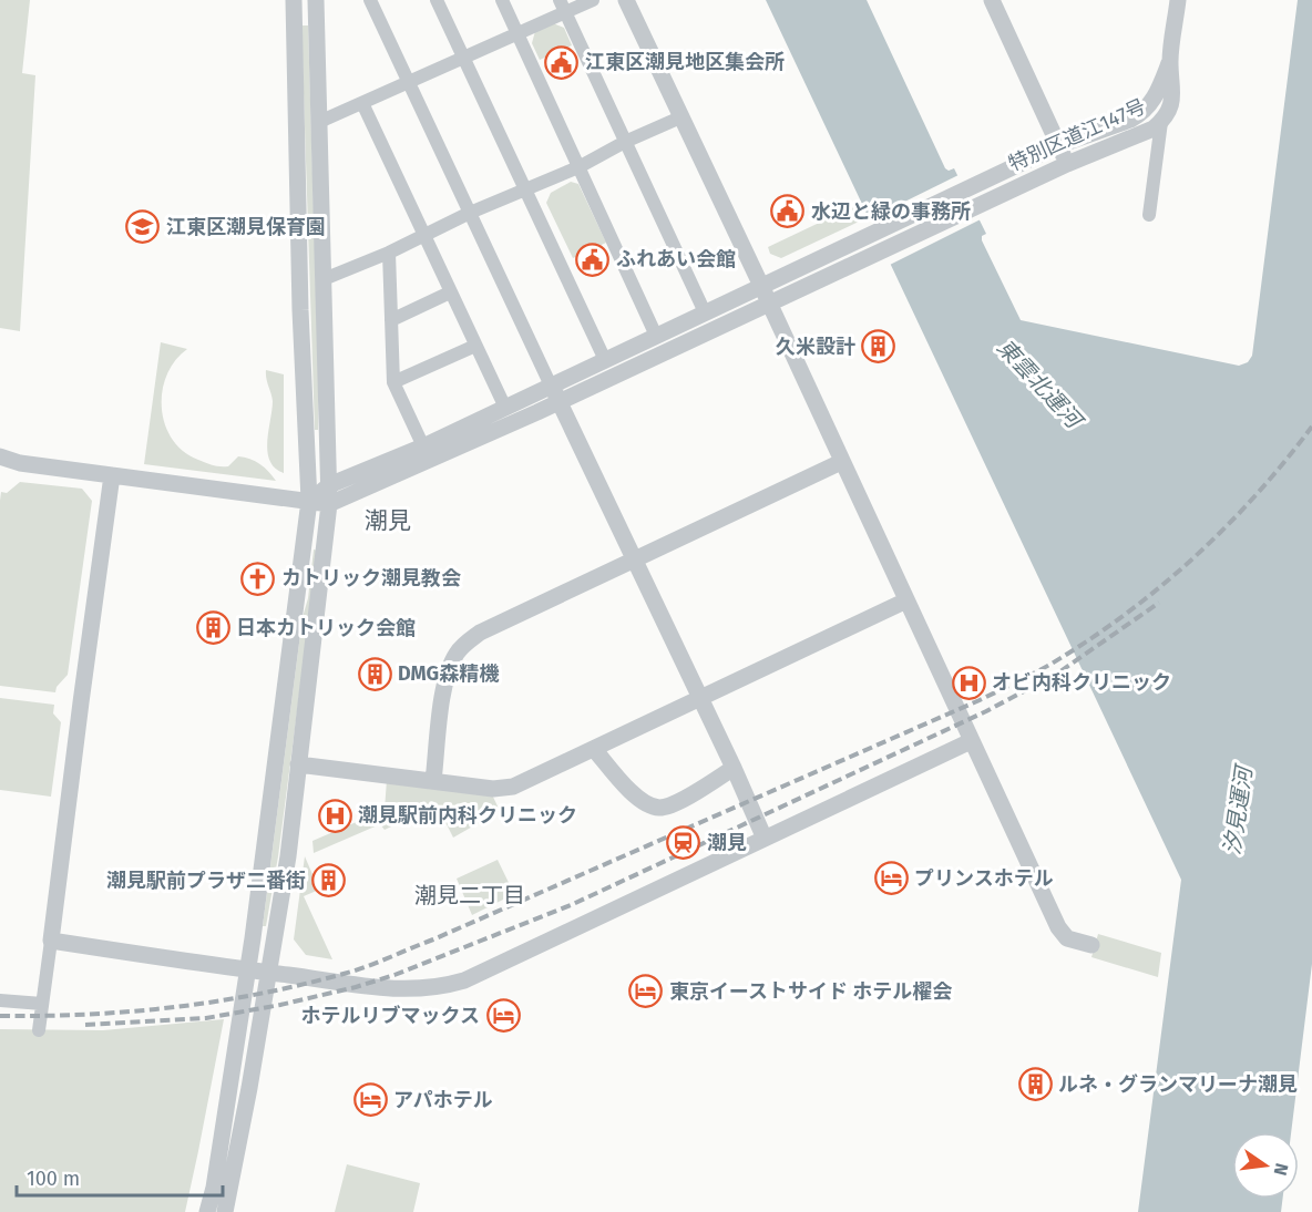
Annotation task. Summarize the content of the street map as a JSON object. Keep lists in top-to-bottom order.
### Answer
{
  "streets": {
    "street": ["特別区道江147号"]
  },
  "districts": ["潮見", "潮見二丁目"],
  "water": ["東雲北運河", "汐見運河"],
  "places": {
    "public building": ["江東区潮見地区集会所", "水辺と緑の事務所", "ふれあい会館"],
    "school or university": ["江東区潮見保育園"],
    "building": [
      "久米設計",
      "日本カトリック会館",
      "DMG森精機",
      "潮見駅前プラザ二番街",
      "ルネ・グランマリーナ潮見"
    ],
    "church": ["カトリック潮見教会"],
    "hospital": ["オビ内科クリニック", "潮見駅前内科クリニック"],
    "station": ["潮見"],
    "hotel": [
      "プリンスホテル",
      "東京イーストサイド ホテル櫂会",
      "ホテルリブマックス",
      "アパホテル"
    ]
  },
  "scale_bar": "100 m",
  "north": "right"
}
